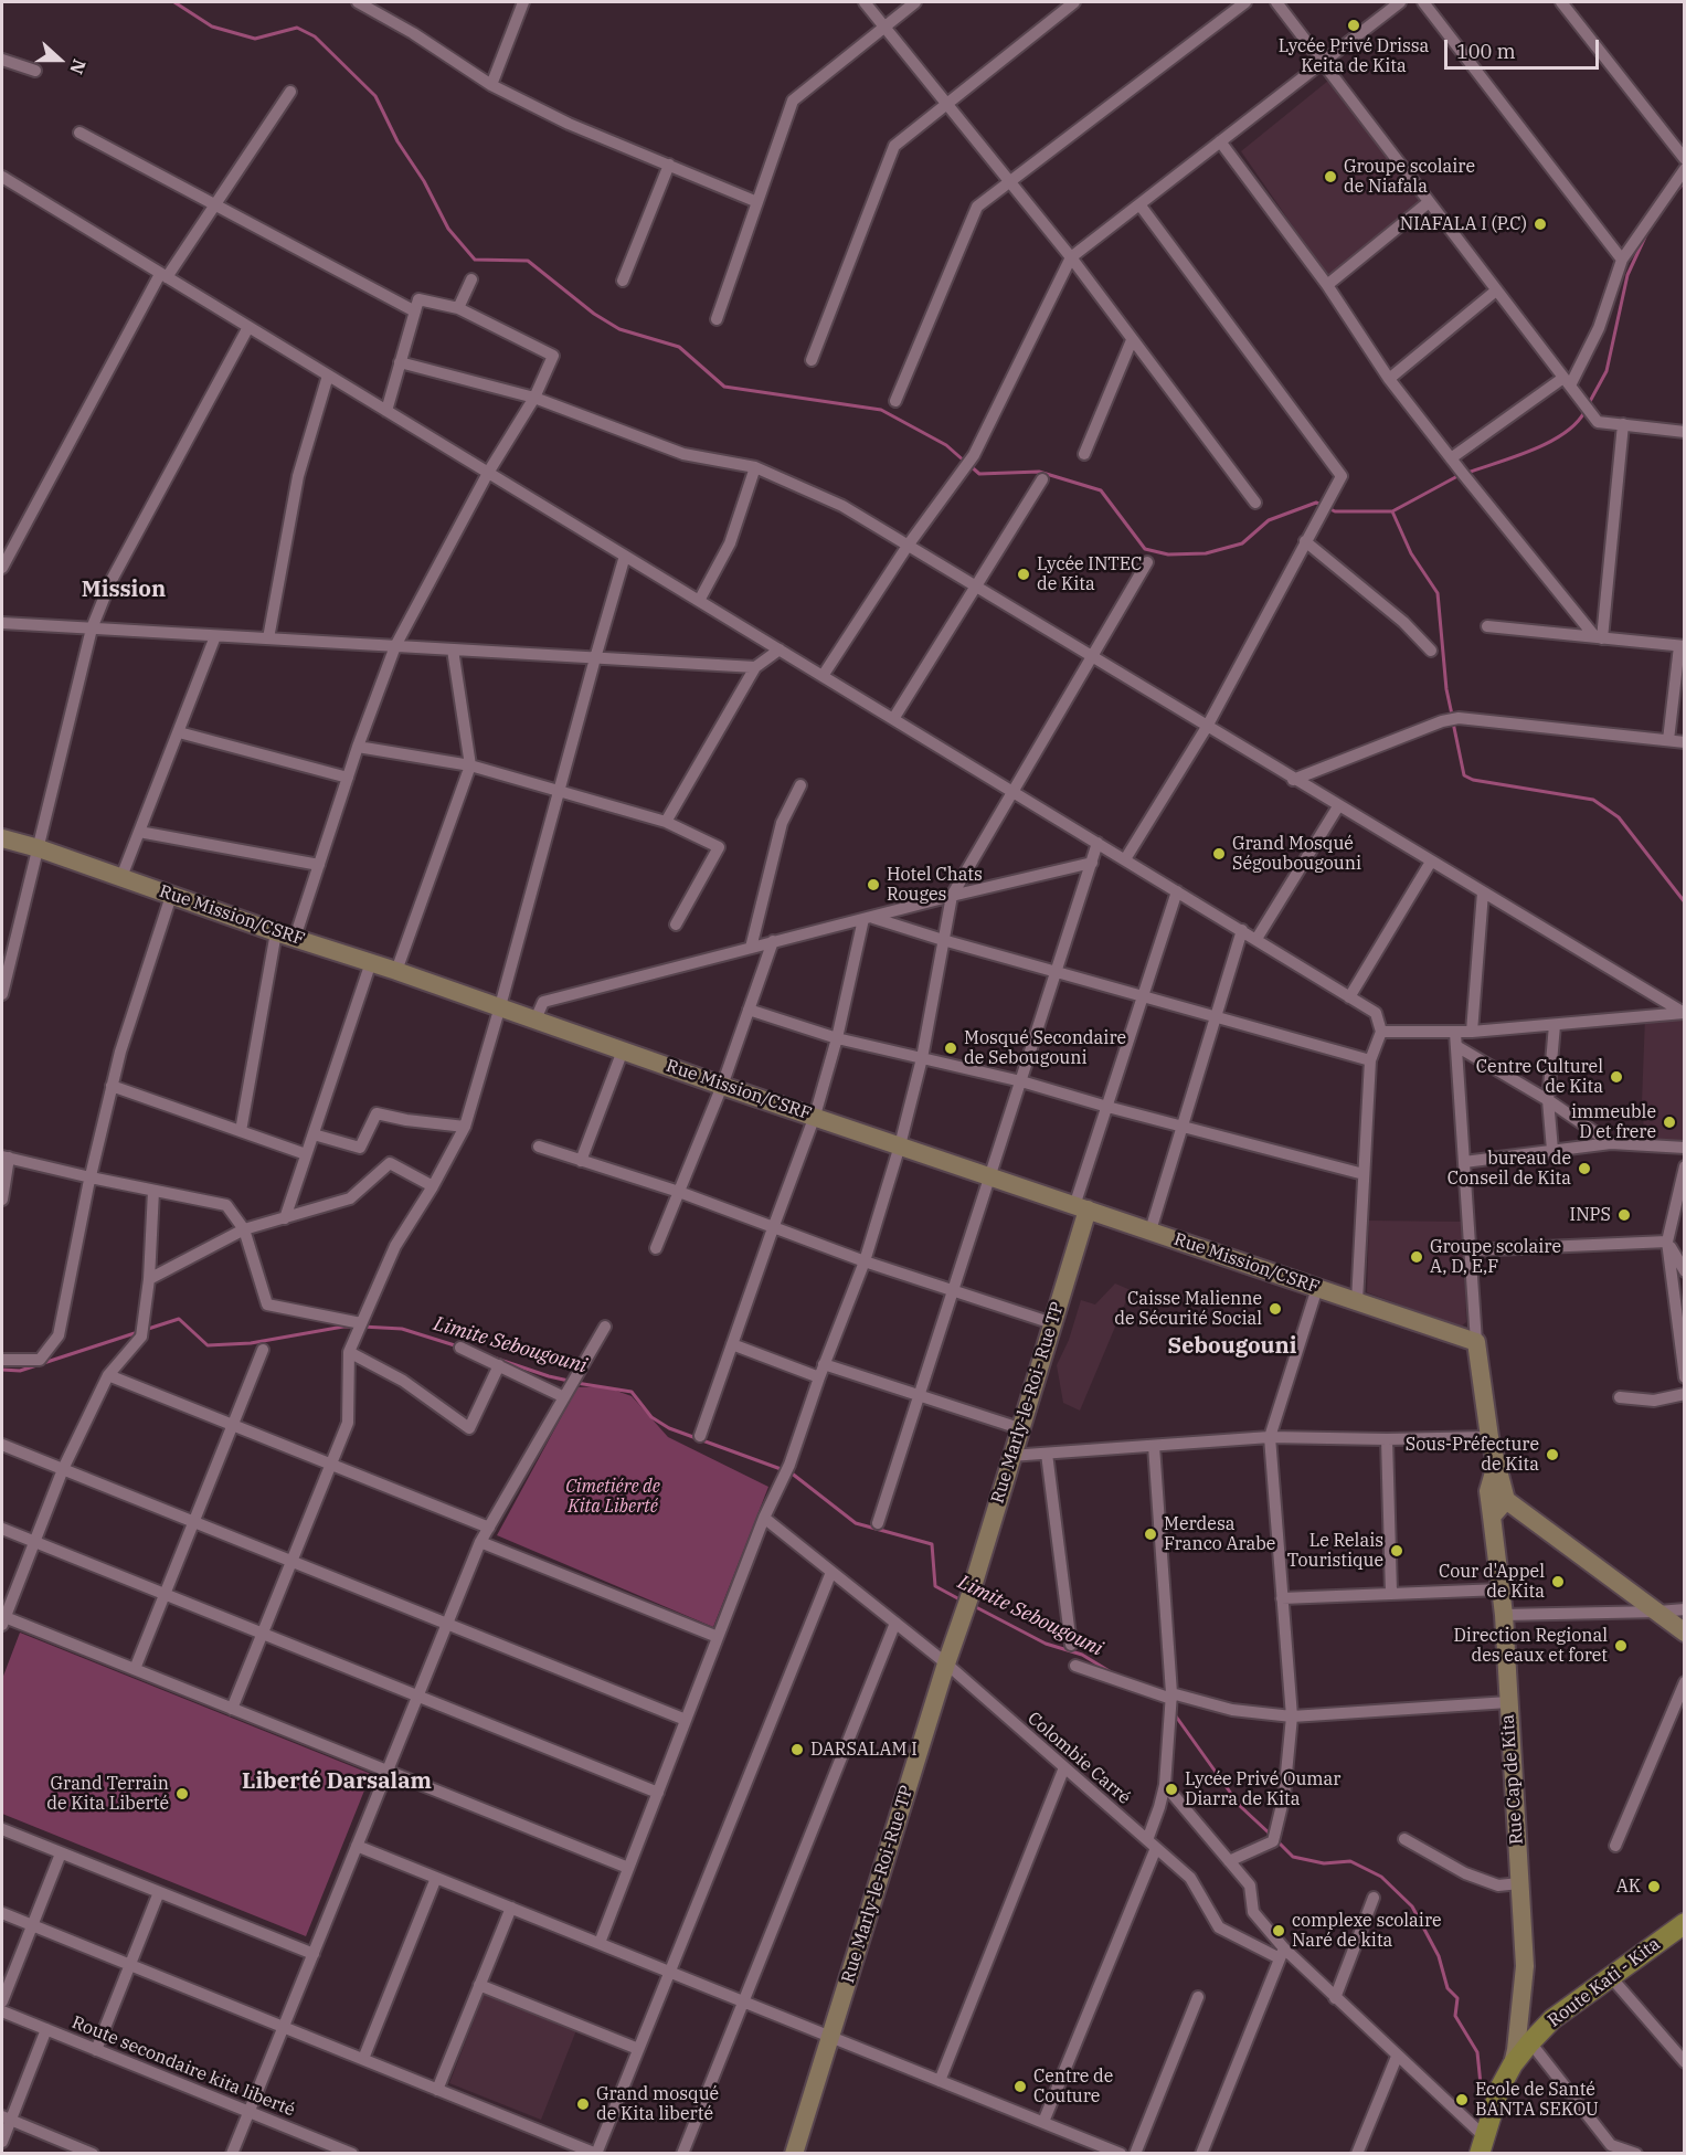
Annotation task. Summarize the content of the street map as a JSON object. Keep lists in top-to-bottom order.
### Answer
{
  "streets": {
    "main road": [
      "Rue Mission/CSRF",
      "Rue Marly-le-Roi- Rue TP",
      "Rue Cap de Kita",
      "Rue Marly-le-Roi-Rue TP",
      "Route Kati - Kita"
    ],
    "street": ["Colombie Carré", "Route secondaire kita liberté"]
  },
  "crossings": [
    ["Rue Mission/CSRF", "Rue Marly-le-Roi- Rue TP"],
    ["Rue Marly-le-Roi- Rue TP", "Rue Marly-le-Roi-Rue TP"],
    ["Colombie Carré", "Rue Marly-le-Roi-Rue TP"],
    ["Rue Cap de Kita", "Route Kati - Kita"]
  ],
  "districts": ["Mission", "Sebougouni", "Liberté Darsalam"],
  "water": ["Limite Sebougouni"],
  "parks": ["Cimetiére de Kita Liberté"],
  "places": [
    "Lycée Privé Drissa Keita de Kita",
    "Groupe scolaire de Niafala",
    "NIAFALA I (P.C)",
    "Lycée INTEC de Kita",
    "Grand Mosqué Ségoubougouni",
    "Hotel Chats Rouges",
    "Mosqué Secondaire de Sebougouni",
    "Centre Culturel de Kita",
    "immeuble D et frere",
    "bureau de Conseil de Kita",
    "INPS",
    "Groupe scolaire A, D, E,F",
    "Caisse Malienne de Sécurité Social",
    "Sous-Préfecture de Kita",
    "Merdesa Franco Arabe",
    "Le Relais Touristique",
    "Cour d'Appel de Kita",
    "Direction Regional des eaux et foret",
    "DARSALAM I",
    "Lycée Privé Oumar Diarra de Kita",
    "Grand Terrain de Kita Liberté",
    "AK",
    "complexe scolaire Naré de kita",
    "Centre de Couture",
    "Ecole de Santé BANTA SEKOU",
    "Grand mosqué de Kita liberté"
  ],
  "scale_bar": "100 m",
  "north": "right"
}
